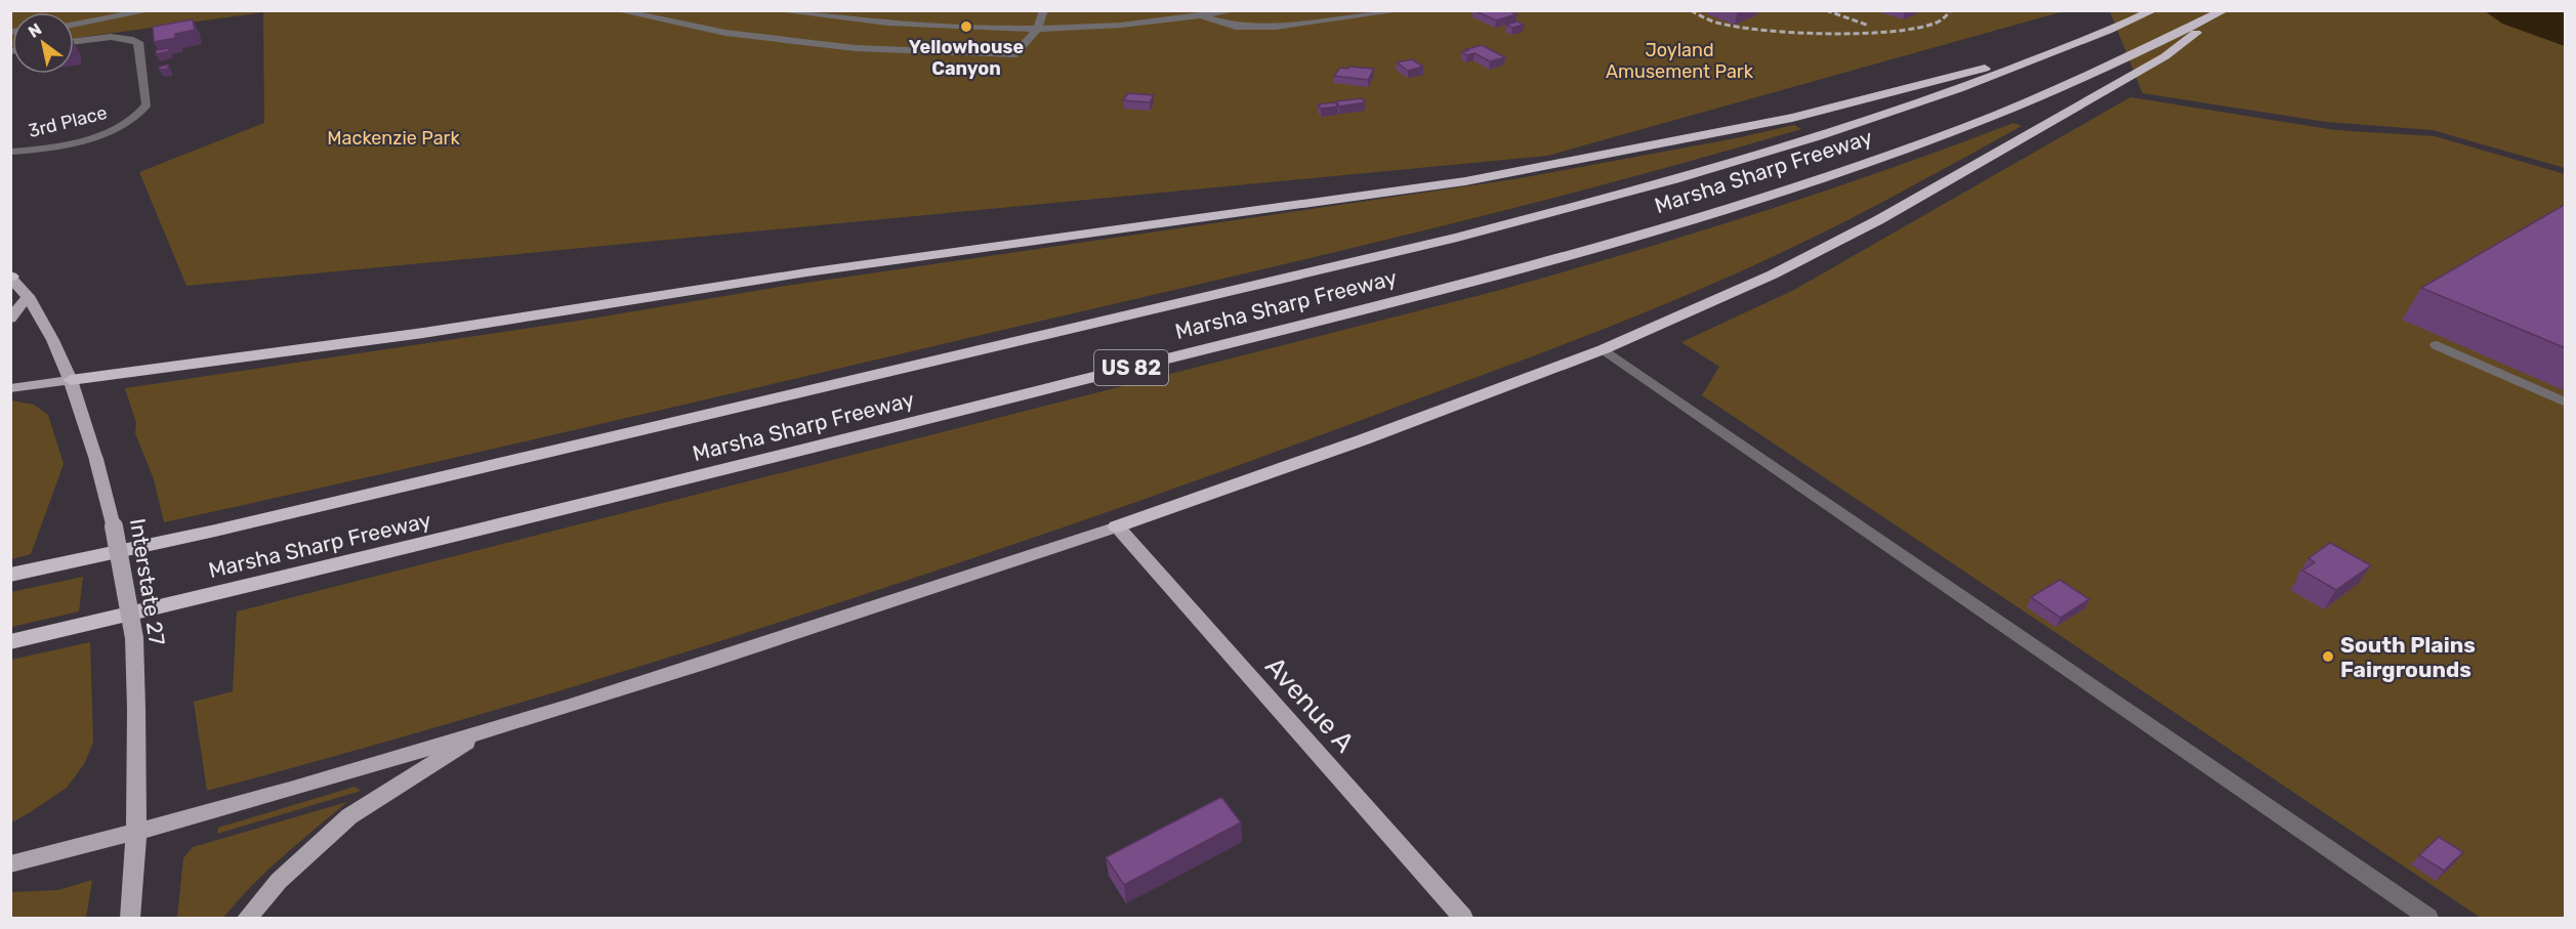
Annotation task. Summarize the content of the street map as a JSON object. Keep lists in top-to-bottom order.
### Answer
{
  "streets": {
    "highway": ["Marsha Sharp Freeway", "US 82"],
    "main road": ["Interstate 27", "Avenue A"],
    "street": ["3rd Place"]
  },
  "crossings": [
    ["Marsha Sharp Freeway", "US 82"]
  ],
  "parks": ["Joyland Amusement Park", "Mackenzie Park"],
  "places": ["Yellowhouse Canyon", "South Plains Fairgrounds"],
  "north": "top left"
}
